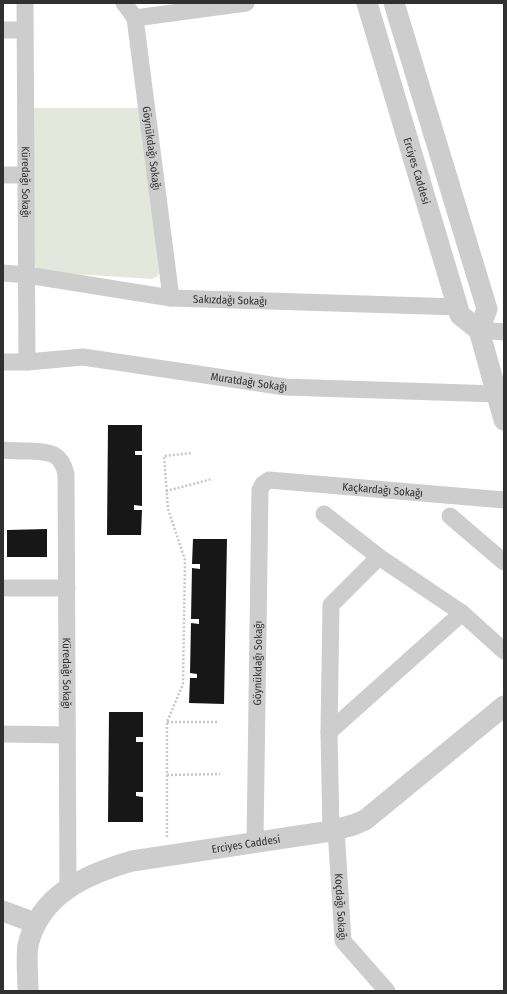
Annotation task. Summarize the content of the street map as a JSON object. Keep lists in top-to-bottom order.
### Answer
{
  "streets": {
    "street": [
      "Göynükdağı Sokağı",
      "Erciyes Caddesi",
      "Küredağı Sokağı",
      "Sakızdağı Sokağı",
      "Muratdağı Sokağı",
      "Kaçkardağı Sokağı",
      "Koçdağı Sokağı"
    ]
  },
  "crossings": [
    ["Göynükdağı Sokağı", "Erciyes Caddesi"],
    ["Göynükdağı Sokağı", "Sakızdağı Sokağı"],
    ["Göynükdağı Sokağı", "Kaçkardağı Sokağı"],
    ["Erciyes Caddesi", "Küredağı Sokağı"],
    ["Erciyes Caddesi", "Sakızdağı Sokağı"],
    ["Erciyes Caddesi", "Koçdağı Sokağı"],
    ["Küredağı Sokağı", "Sakızdağı Sokağı"],
    ["Küredağı Sokağı", "Muratdağı Sokağı"]
  ]
}
